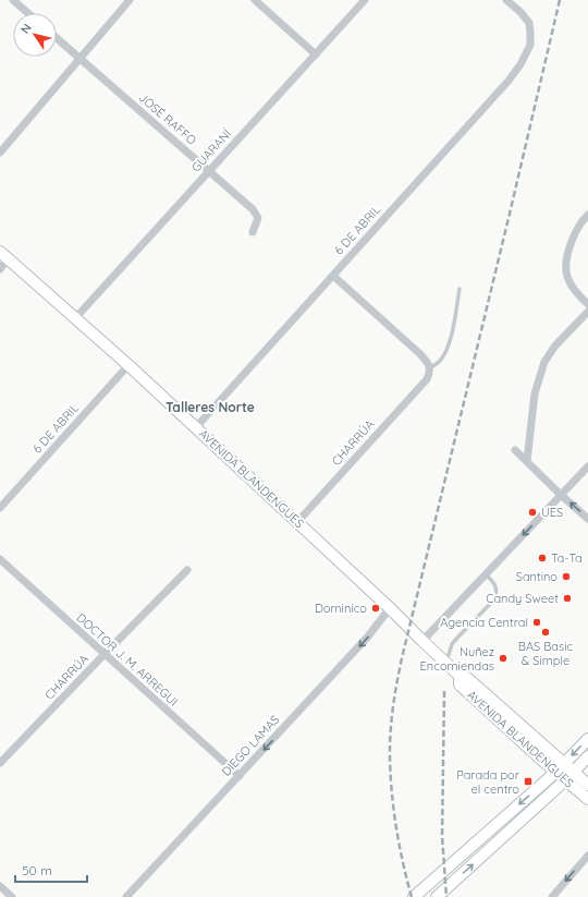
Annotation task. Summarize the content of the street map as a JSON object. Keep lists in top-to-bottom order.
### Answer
{
  "streets": {
    "street": [
      "JOSÉ RAFFO",
      "GUARANÍ",
      "6 DE ABRIL",
      "CHARRÚA",
      "AVENIDA BLANDENGUES",
      "DOCTOR J. M. ARREGUI",
      "DIEGO LAMAS"
    ]
  },
  "crossings": [
    ["JOSÉ RAFFO", "GUARANÍ"],
    ["GUARANÍ", "AVENIDA BLANDENGUES"],
    ["6 DE ABRIL", "AVENIDA BLANDENGUES"],
    ["CHARRÚA", "AVENIDA BLANDENGUES"],
    ["CHARRÚA", "DOCTOR J. M. ARREGUI"],
    ["AVENIDA BLANDENGUES", "DIEGO LAMAS"],
    ["DOCTOR J. M. ARREGUI", "DIEGO LAMAS"]
  ],
  "one_way": ["DIEGO LAMAS"],
  "districts": ["Talleres Norte"],
  "places": {
    "other": [
      "UES",
      "Ta-Ta",
      "Santino",
      "Candy Sweet",
      "Dominico",
      "Agencia Central",
      "BAS Basic & Simple",
      "Nuñez Encomiendas"
    ],
    "transit": ["Parada por el centro"]
  },
  "scale_bar": "50 m",
  "north": "top left"
}
